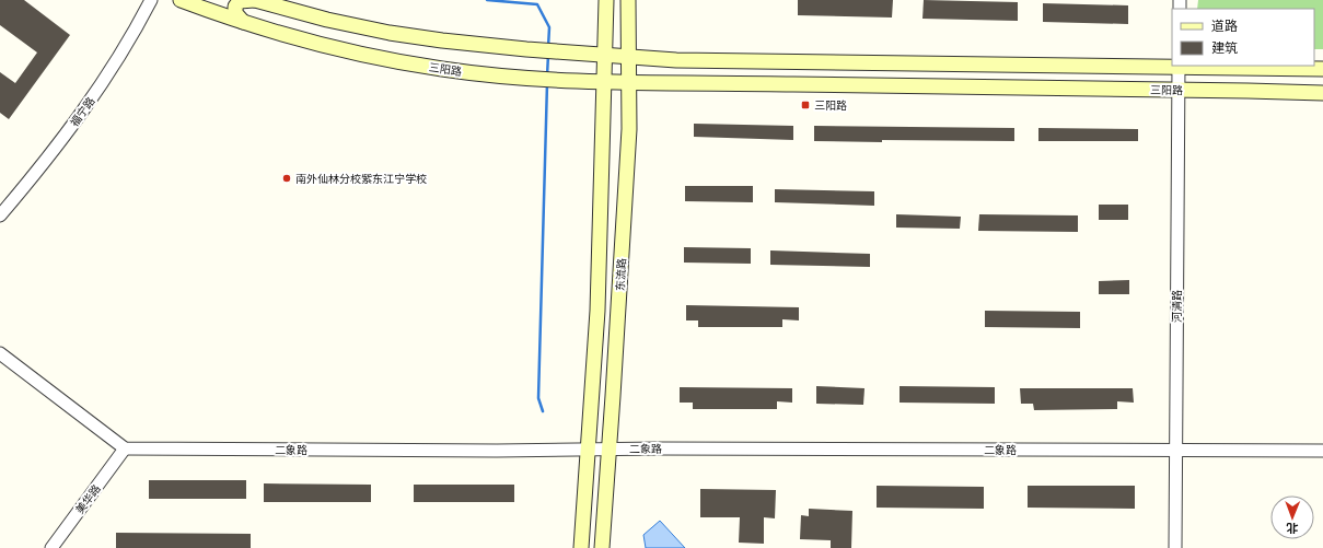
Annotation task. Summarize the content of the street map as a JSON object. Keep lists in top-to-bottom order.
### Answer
{
  "streets": {
    "main road": ["三阳路", "东流路"],
    "street": [
      "福宁路",
      "河清路",
      "二象路",
      "美华路"
    ]
  },
  "crossings": [
    ["三阳路", "东流路"],
    ["三阳路", "河清路"],
    ["东流路", "二象路"],
    ["河清路", "二象路"],
    ["二象路", "美华路"]
  ],
  "places": {
    "transit": ["三阳路"],
    "other": ["南外仙林分校紫东江宁学校"]
  },
  "legend": ["道路", "建筑"],
  "north": "bottom"
}
